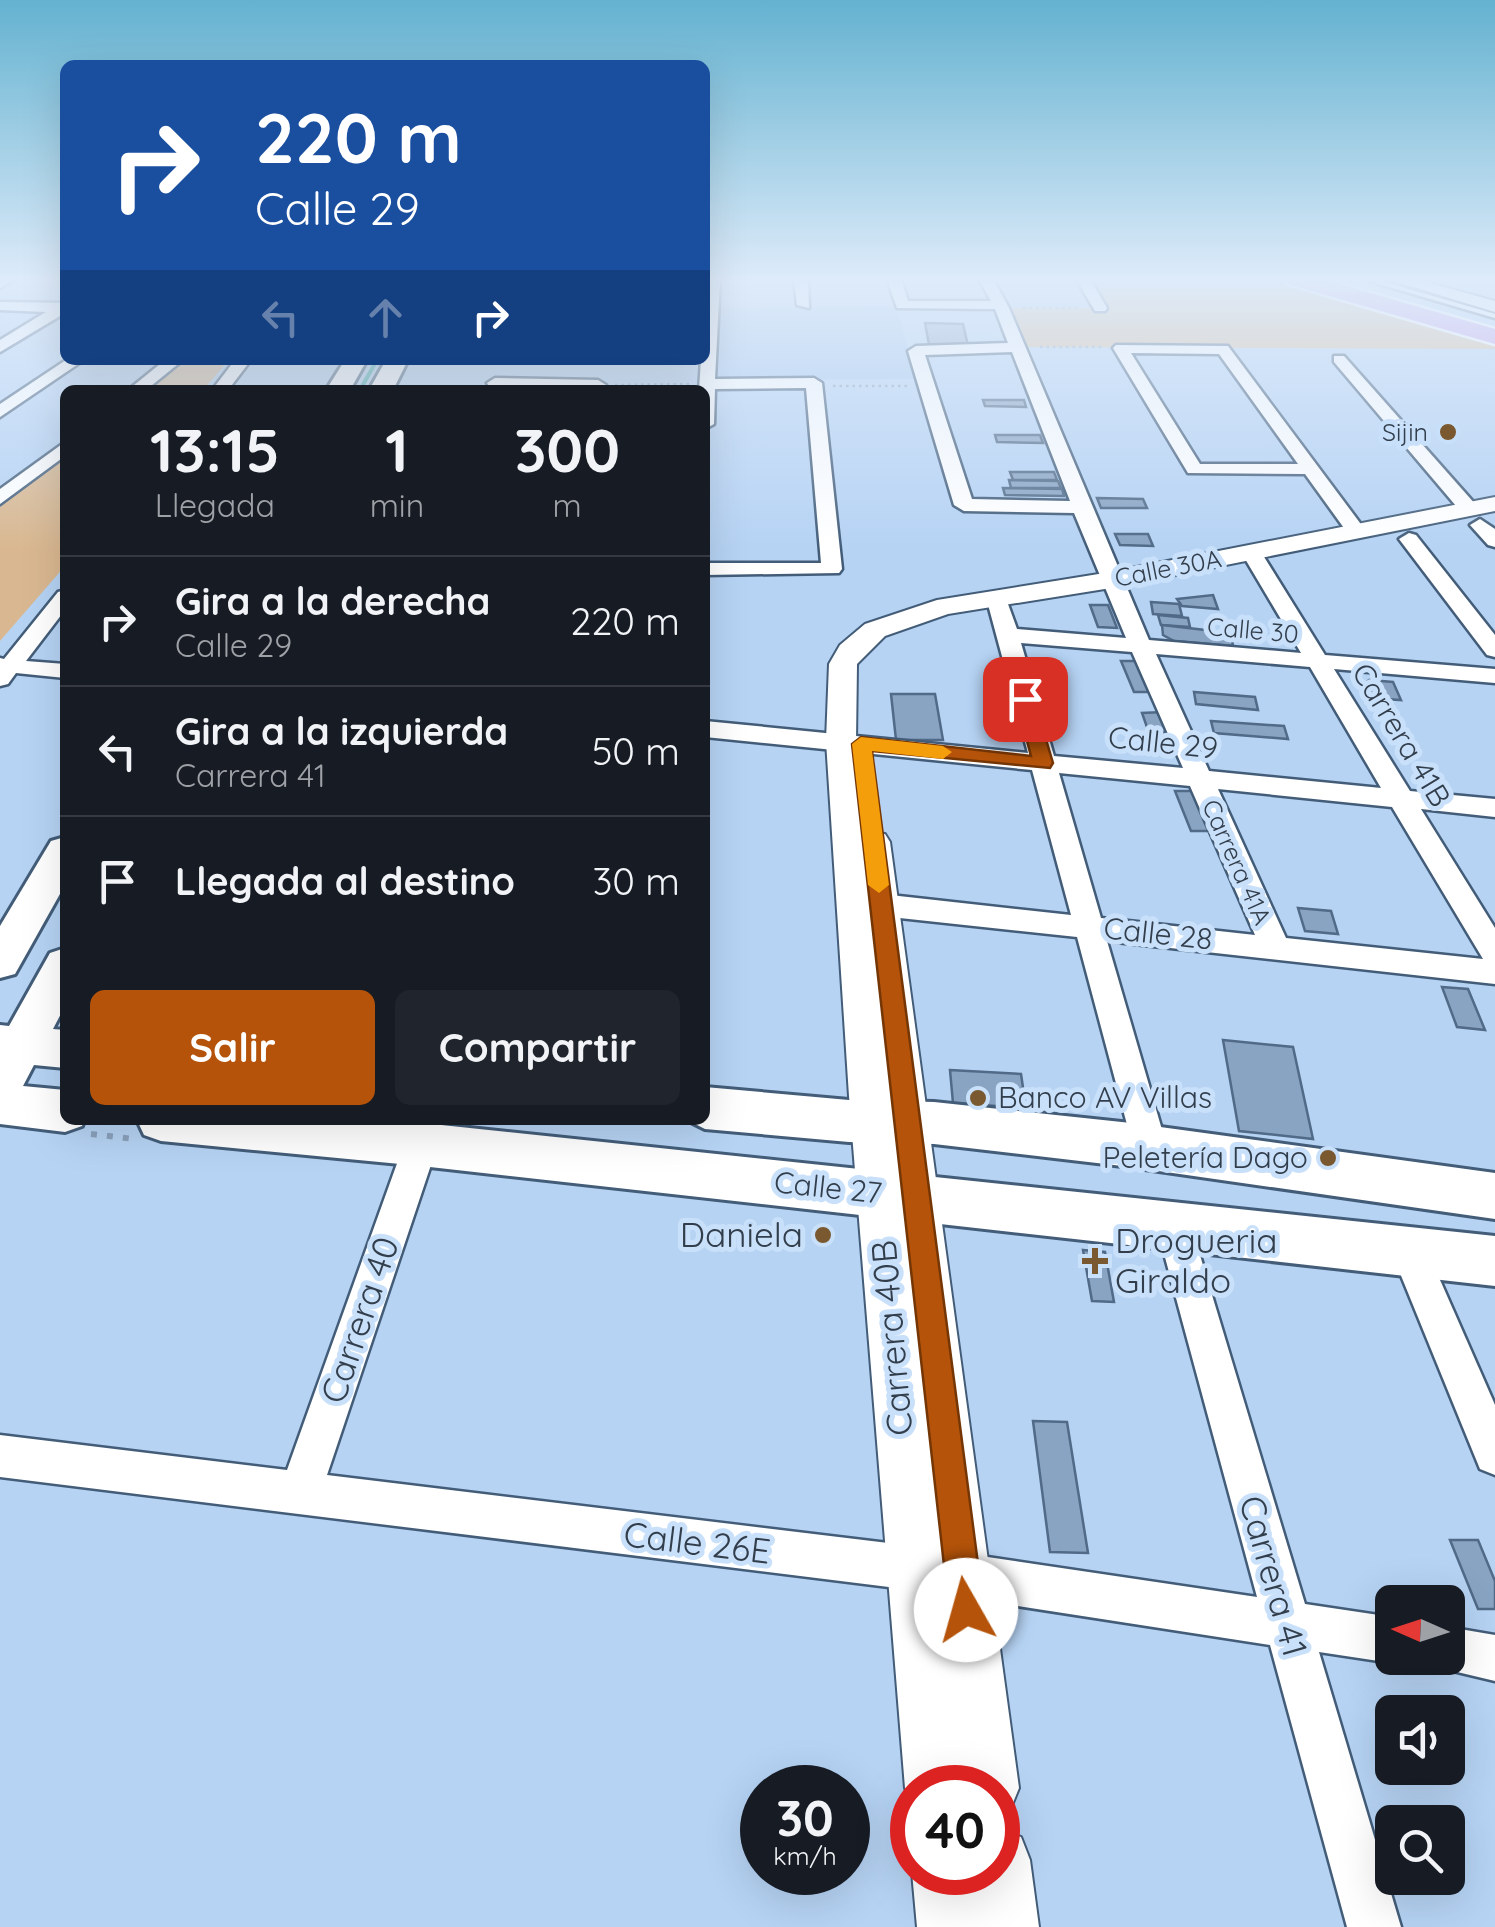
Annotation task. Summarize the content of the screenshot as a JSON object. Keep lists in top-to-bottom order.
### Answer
{
  "streets": {
    "main road": ["Calle 27"],
    "street": [
      "Calle 30A",
      "Calle 30",
      "Carrera 41B",
      "Calle 29",
      "Carrera 41A",
      "Calle 28",
      "Carrera 40",
      "Carrera 40B",
      "Calle 26E",
      "Carrera 41"
    ]
  },
  "crossings": [
    ["Calle 30A", "Calle 30"],
    ["Calle 30A", "Carrera 41B"],
    ["Calle 30A", "Carrera 41A"],
    ["Calle 30A", "Carrera 40B"],
    ["Calle 30", "Carrera 41B"],
    ["Calle 30", "Carrera 41A"],
    ["Carrera 41B", "Calle 29"],
    ["Calle 29", "Carrera 41A"],
    ["Calle 29", "Carrera 40B"],
    ["Carrera 41A", "Calle 28"],
    ["Calle 28", "Carrera 40B"],
    ["Calle 27", "Carrera 40"],
    ["Calle 27", "Carrera 40B"],
    ["Calle 27", "Carrera 41"],
    ["Carrera 40", "Calle 26E"],
    ["Carrera 40B", "Calle 26E"],
    ["Calle 26E", "Carrera 41"]
  ],
  "places": {
    "other": [
      "Sijin",
      "Banco AV Villas",
      "Peletería Dago",
      "Daniela"
    ],
    "health": ["Drogueria Giraldo"]
  },
  "north": "left",
  "page": {
    "turn": ["220 m", "Calle 29"],
    "eta": [
      "13:15",
      "Llegada",
      "1",
      "min",
      "300",
      "m"
    ],
    "list": [
      {
        "name": "Gira a la derecha",
        "note": "Calle 29",
        "value": "220 m"
      },
      {
        "name": "Gira a la izquierda",
        "note": "Carrera 41",
        "value": "50 m"
      },
      {
        "name": "Llegada al destino",
        "value": "30 m"
      }
    ],
    "buttons": ["Salir", "Compartir"],
    "speed": "30 km/h",
    "limit": "40"
  }
}
